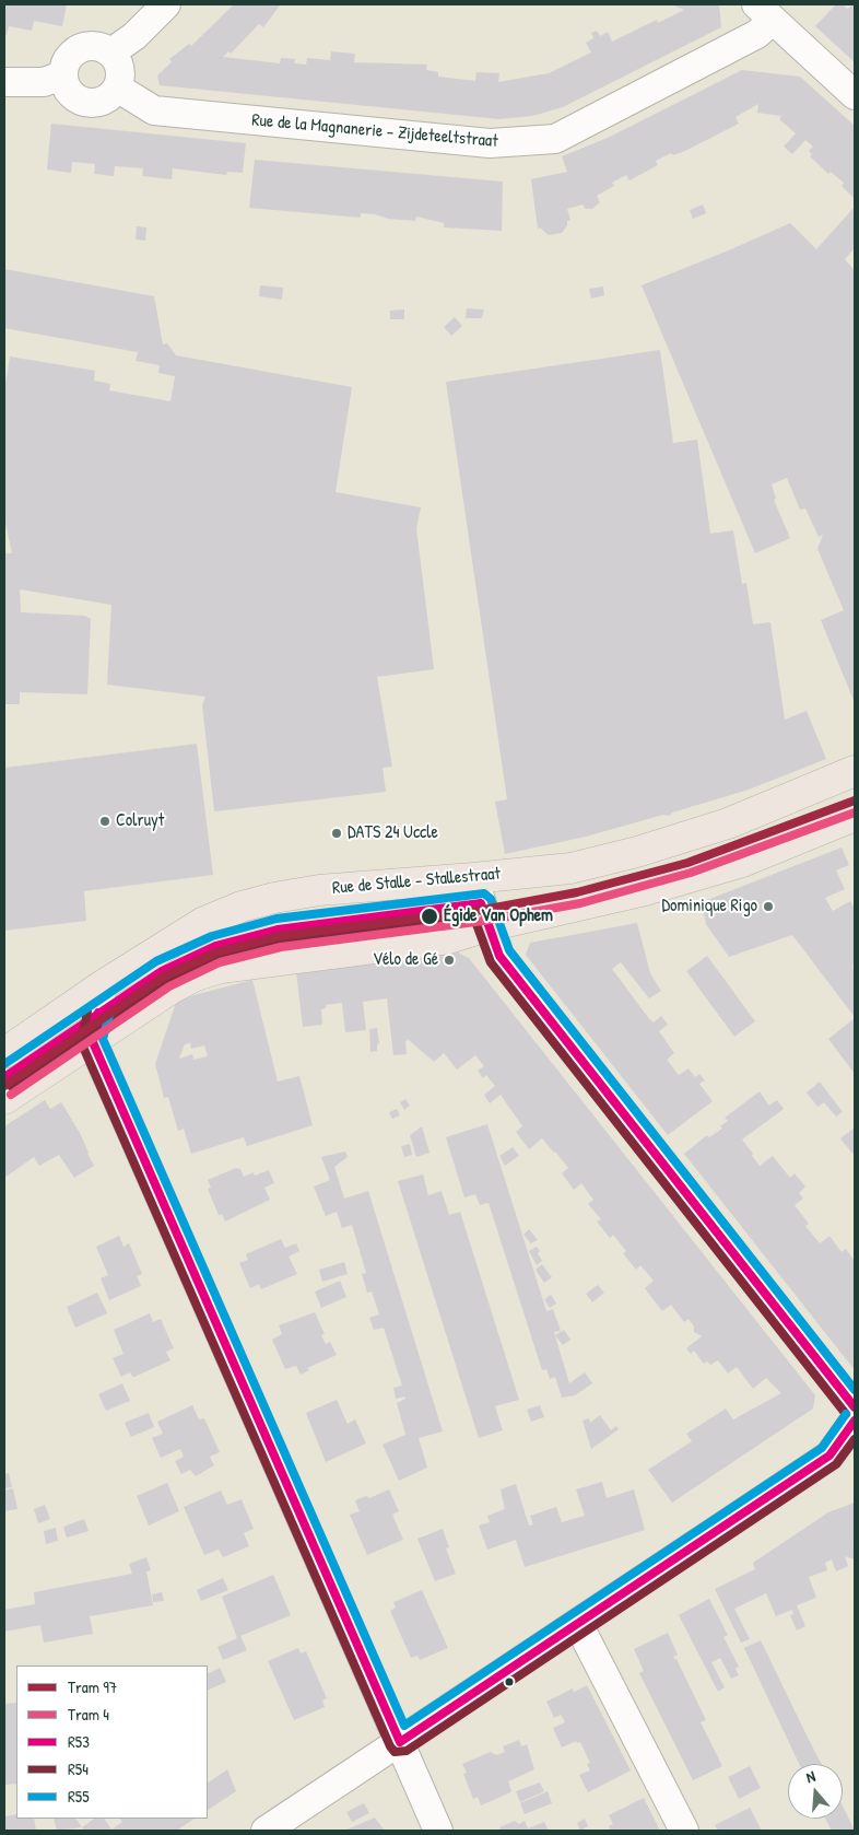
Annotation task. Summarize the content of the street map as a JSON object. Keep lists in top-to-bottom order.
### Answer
{
  "streets": {
    "main road": ["Rue de Stalle - Stallestraat"],
    "street": ["Rue de la Magnanerie - Zijdeteeltstraat"]
  },
  "places": [
    "Colruyt",
    "DATS 24 Uccle",
    "Dominique Rigo",
    "Égide Van Ophem",
    "Vélo de Gé"
  ],
  "lines": [
    "tram line 97",
    "tram line 4",
    "transit line R55",
    "transit line R53",
    "transit line R54"
  ],
  "legend": [
    "Tram 97",
    "Tram 4",
    "R53",
    "R54",
    "R55"
  ],
  "north": "top"
}
